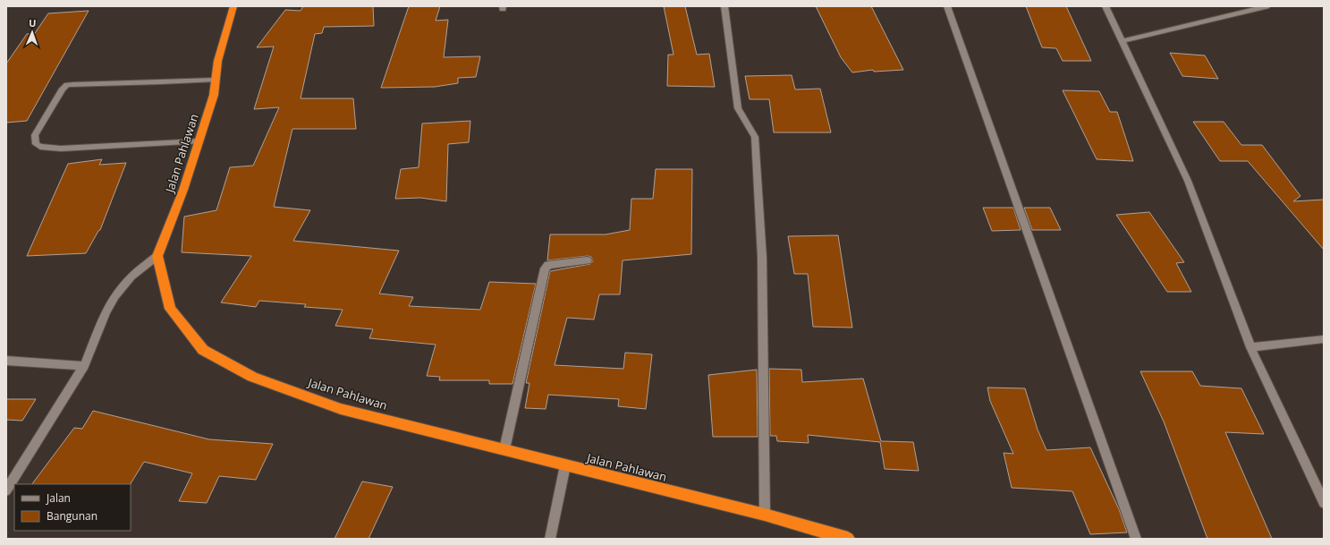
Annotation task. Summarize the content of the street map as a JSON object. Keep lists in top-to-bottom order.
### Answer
{
  "streets": {
    "highway": ["Jalan Pahlawan"]
  },
  "legend": ["Jalan", "Bangunan"],
  "north": "top"
}
